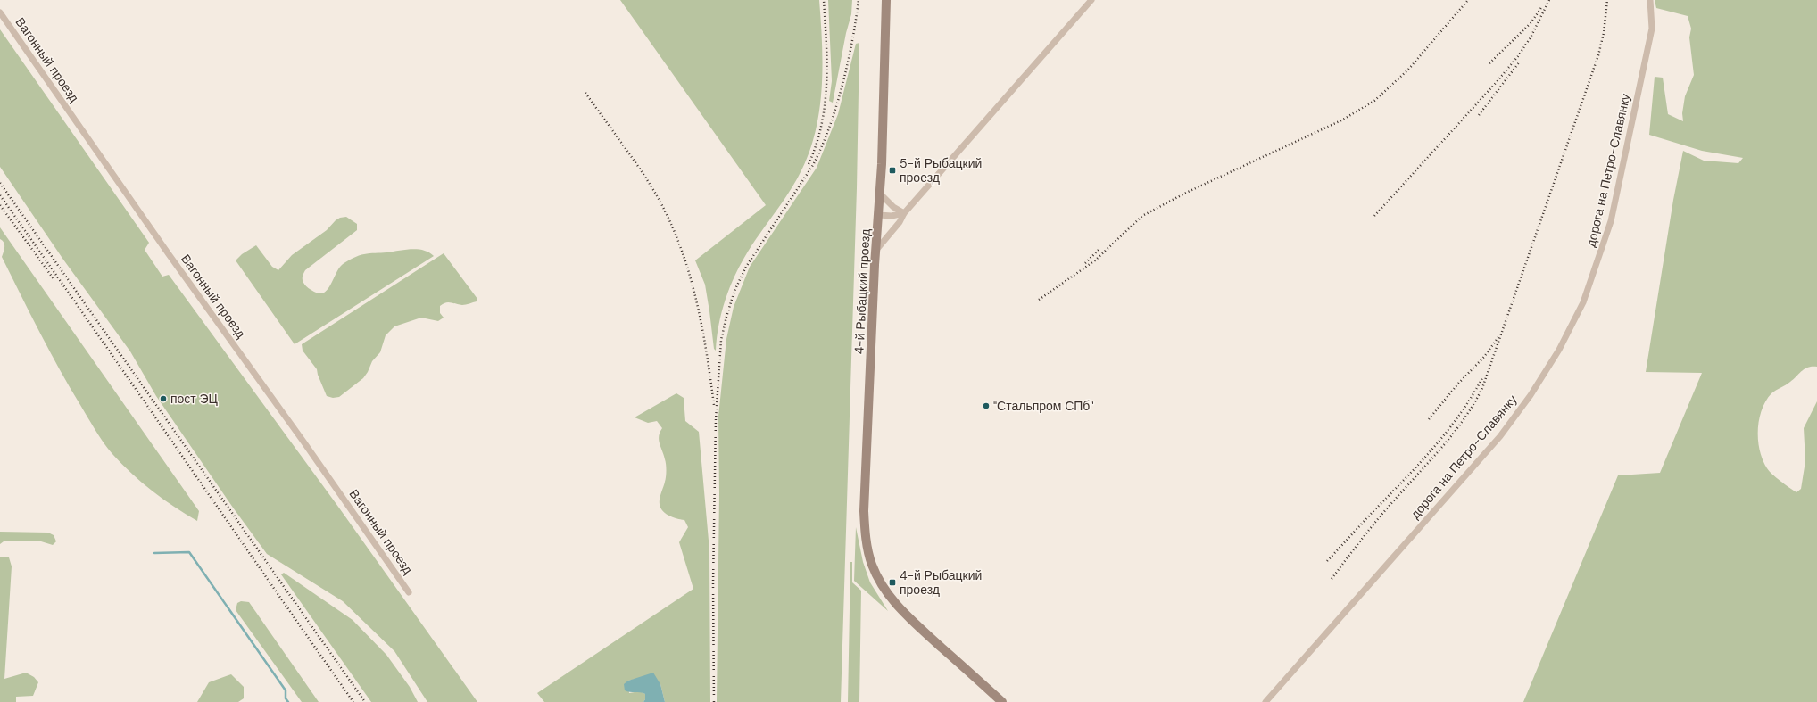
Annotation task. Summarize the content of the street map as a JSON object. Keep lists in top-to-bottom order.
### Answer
{
  "streets": {
    "street": ["Вагонный проезд", "дорога на Петро-Славянку", "4-й Рыбацкий проезд"]
  },
  "places": {
    "transit": ["5-й Рыбацкий проезд", "4-й Рыбацкий проезд"],
    "other": ["пост ЭЦ", "\"Стальпром СПб\""]
  }
}
